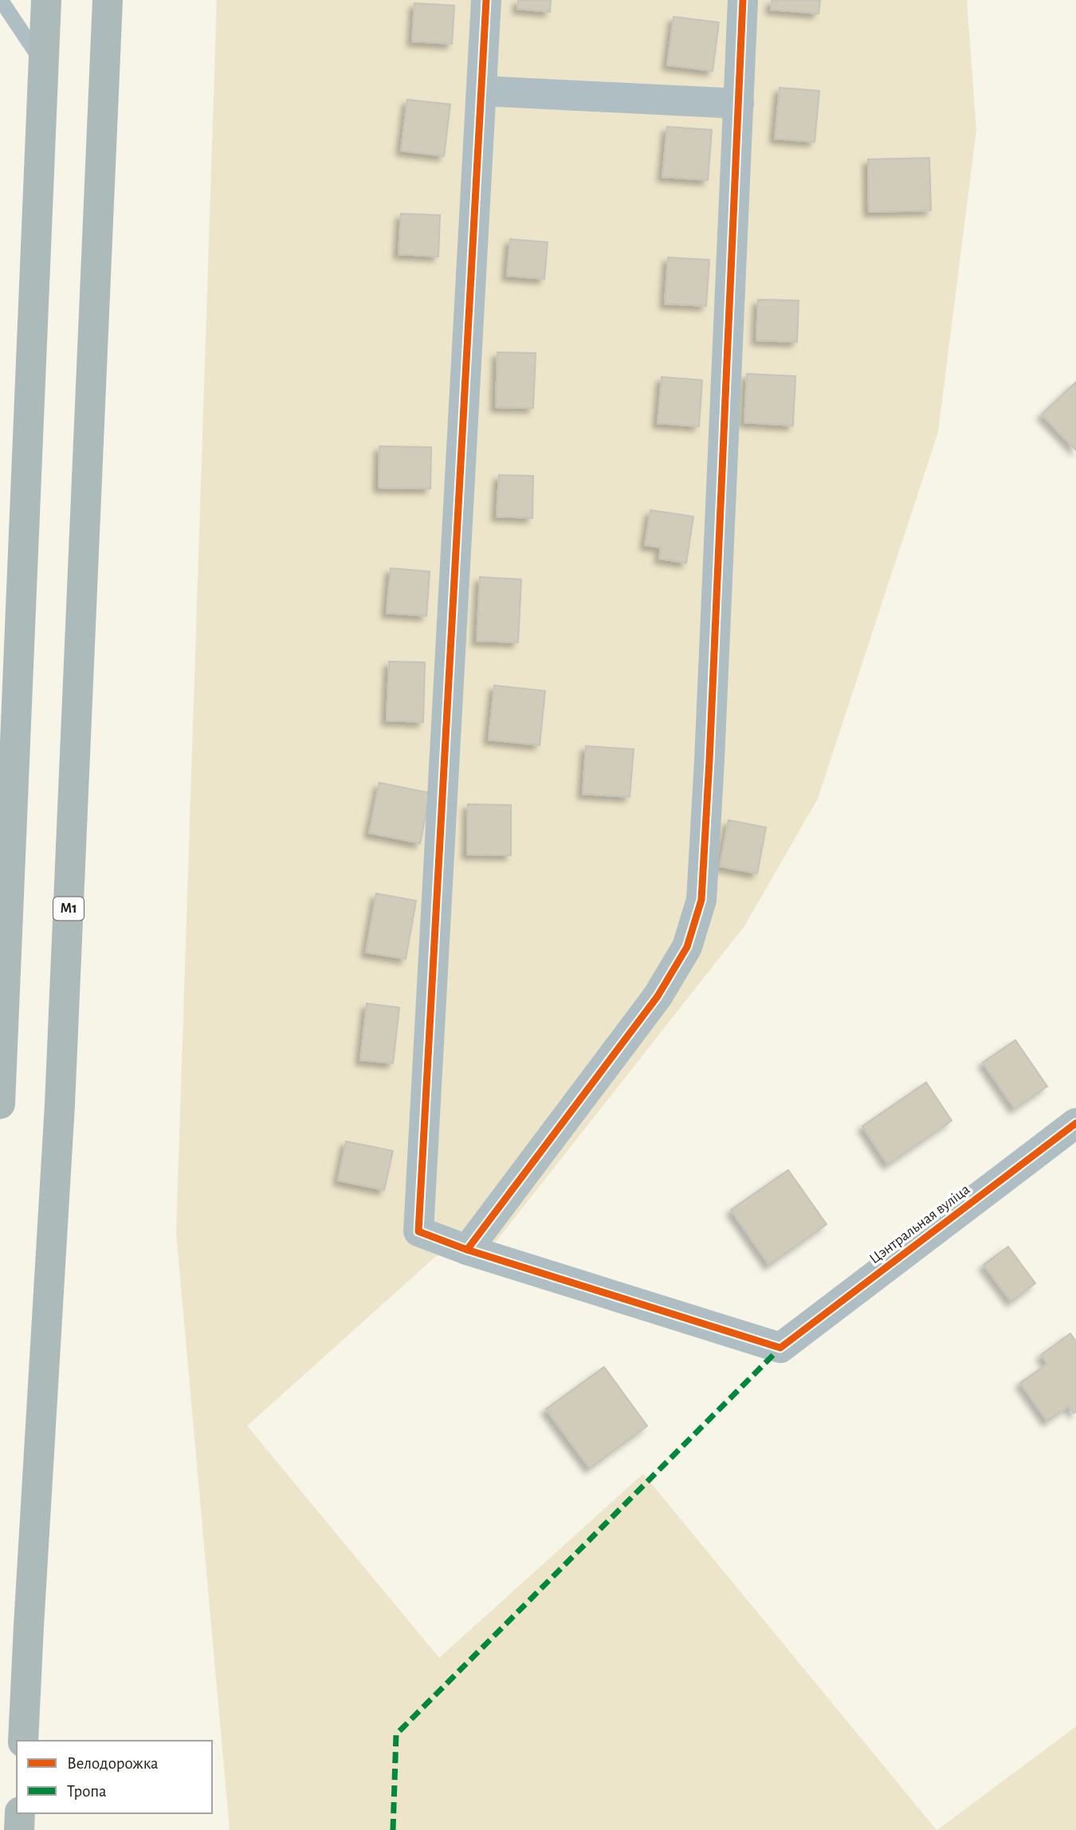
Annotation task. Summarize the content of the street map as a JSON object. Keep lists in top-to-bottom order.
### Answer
{
  "streets": {
    "highway": ["М1"],
    "street": ["Цэнтральная вуліца"]
  },
  "legend": ["Велодорожка", "Тропа"]
}
